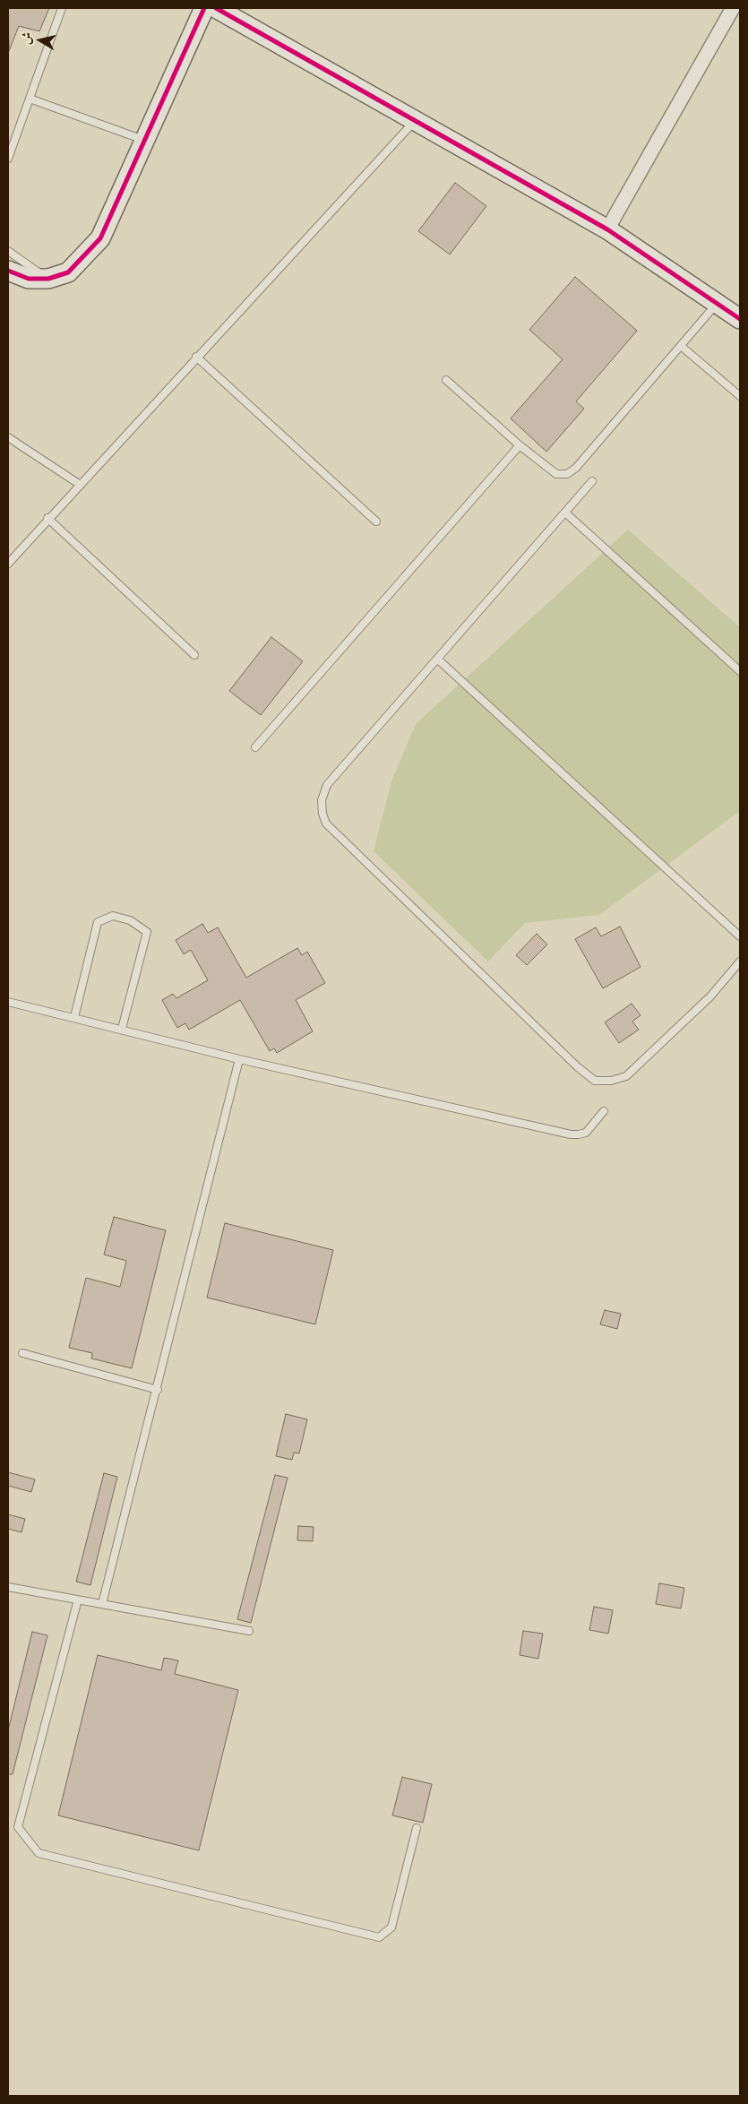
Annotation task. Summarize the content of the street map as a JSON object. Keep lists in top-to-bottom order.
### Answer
{
  "north": "left"
}
